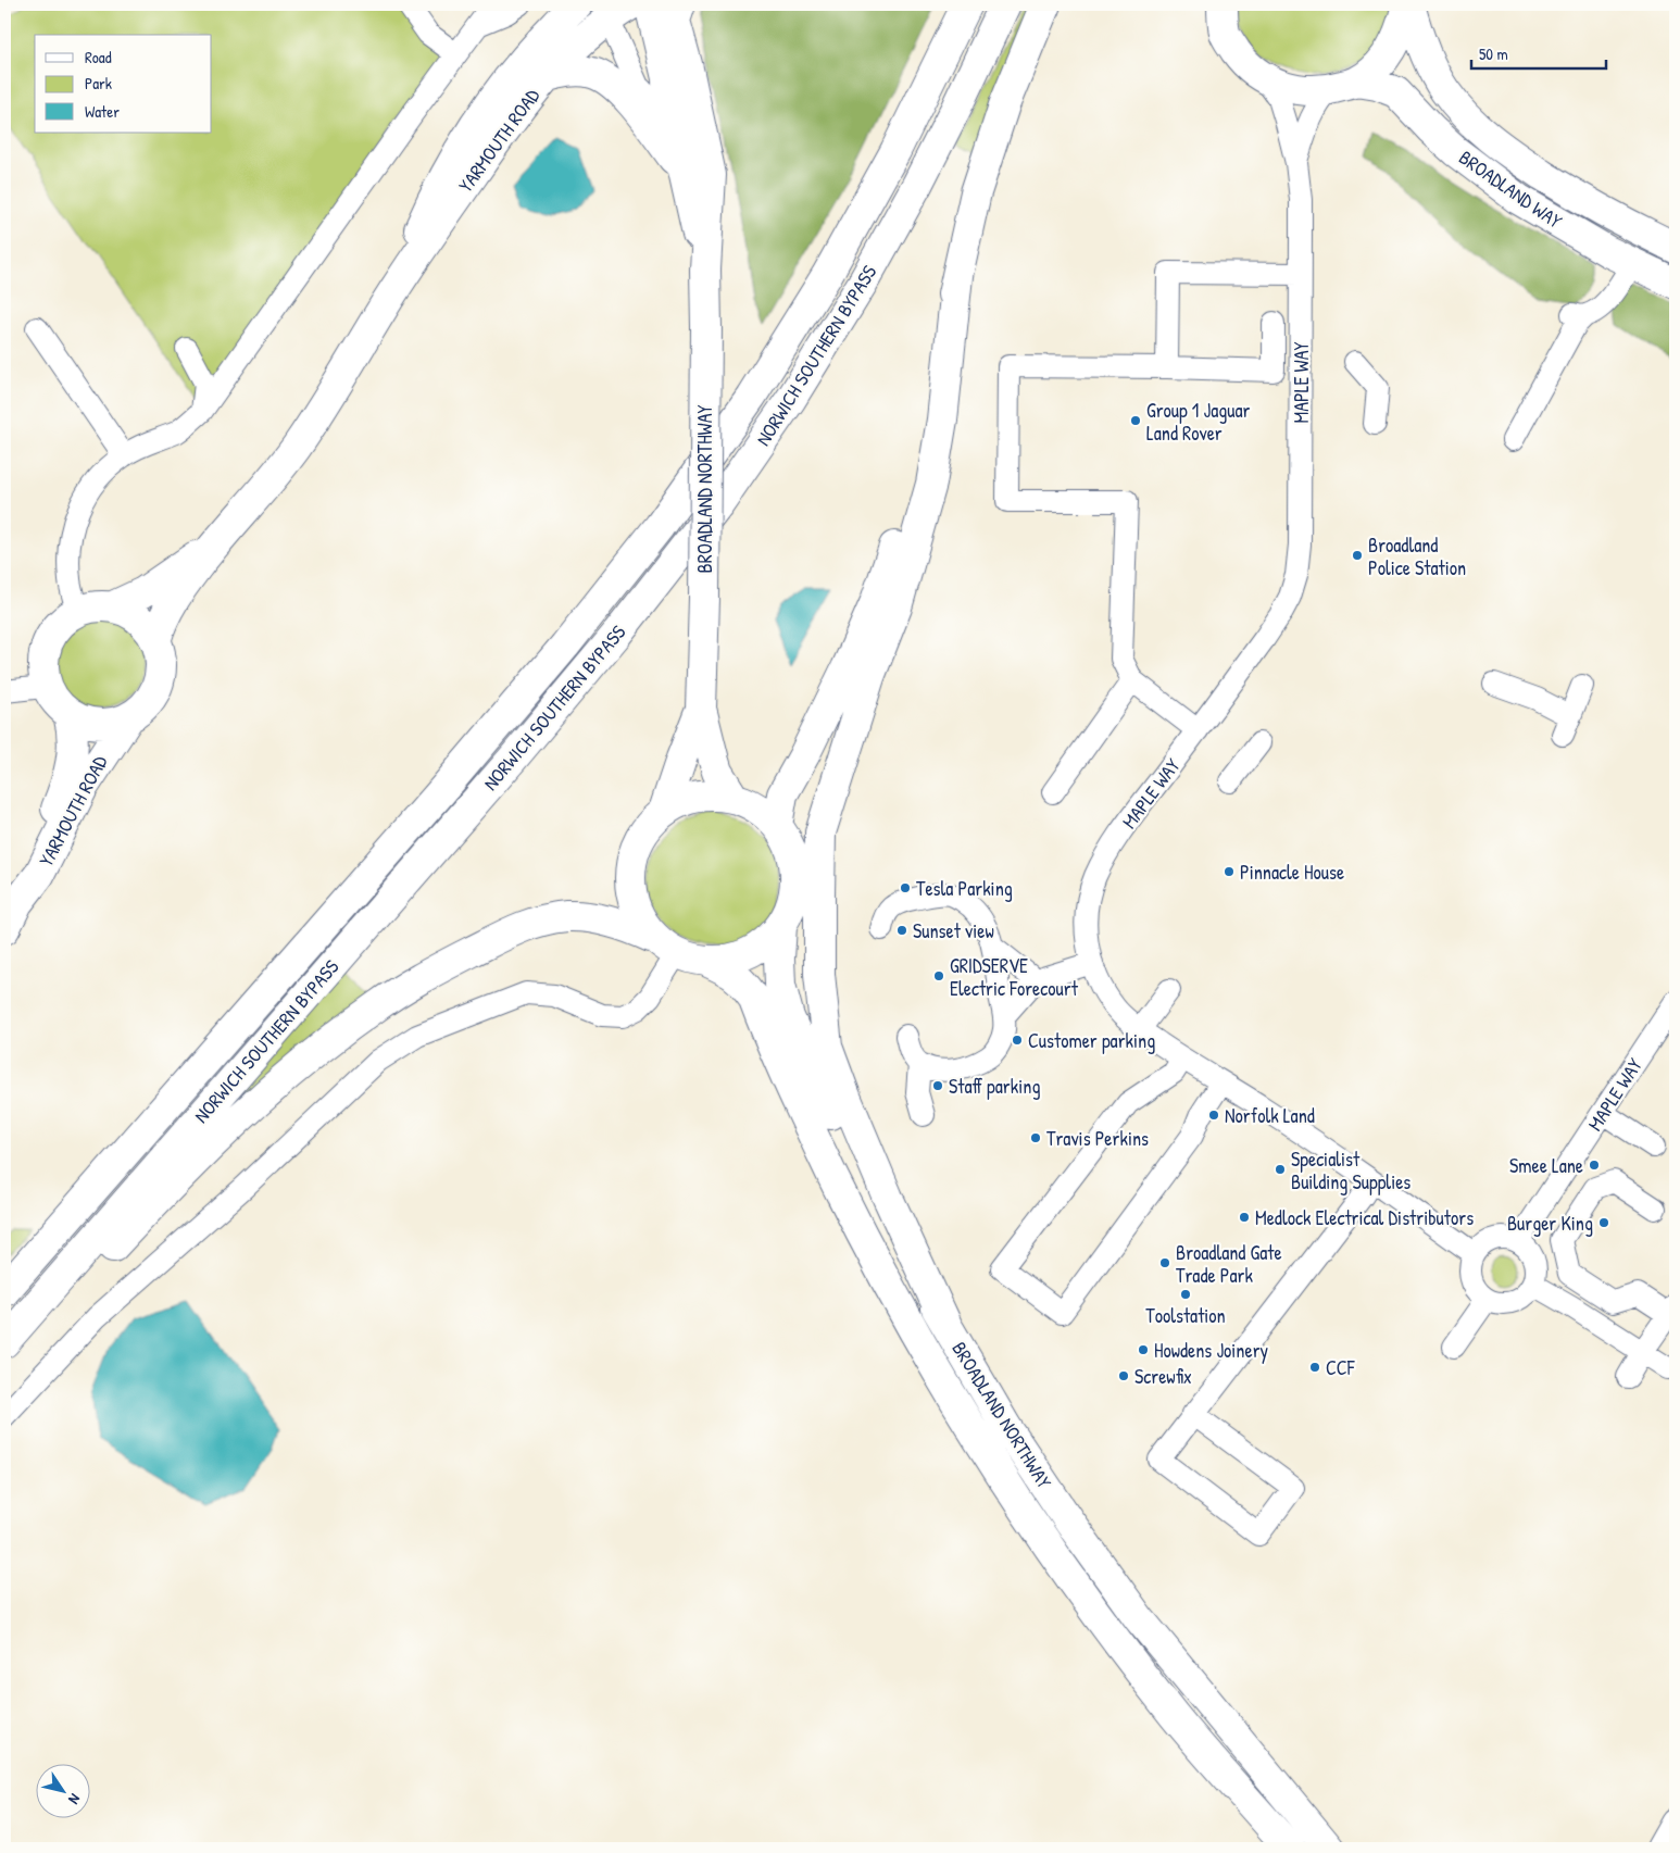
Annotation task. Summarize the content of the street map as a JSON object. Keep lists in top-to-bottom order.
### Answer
{
  "streets": {
    "highway": [
      "YARMOUTH ROAD",
      "BROADLAND WAY",
      "NORWICH SOUTHERN BYPASS",
      "BROADLAND NORTHWAY"
    ],
    "street": ["MAPLE WAY"]
  },
  "crossings": [
    ["YARMOUTH ROAD", "BROADLAND NORTHWAY"],
    ["BROADLAND WAY", "MAPLE WAY"]
  ],
  "places": [
    "Group 1 Jaguar Land Rover",
    "Broadland Police Station",
    "Pinnacle House",
    "Tesla Parking",
    "Sunset view",
    "GRIDSERVE Electric Forecourt",
    "Customer parking",
    "Staff parking",
    "Norfolk Land",
    "Travis Perkins",
    "Smee Lane",
    "Specialist Building Supplies",
    "Medlock Electrical Distributors",
    "Burger King",
    "Broadland Gate Trade Park",
    "Toolstation",
    "Howdens Joinery",
    "CCF",
    "Screwfix"
  ],
  "legend": ["Road", "Park", "Water"],
  "scale_bar": "50 m",
  "north": "bottom right"
}
